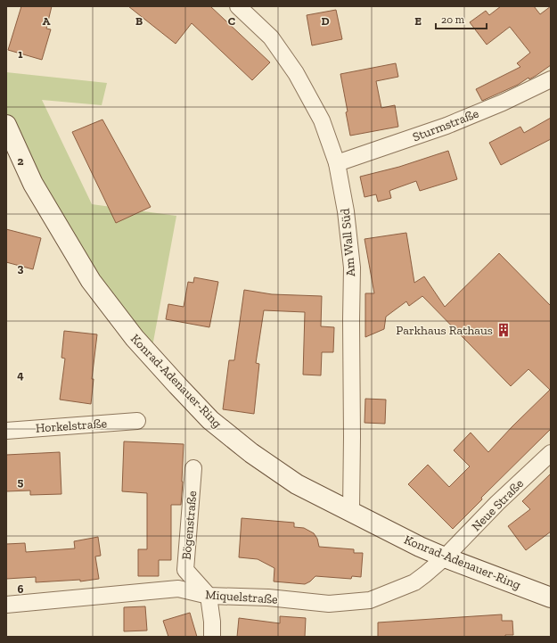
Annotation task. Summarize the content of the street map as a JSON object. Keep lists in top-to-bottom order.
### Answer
{
  "streets": {
    "main road": ["Konrad-Adenauer-Ring"],
    "street": [
      "Sturmstraße",
      "Am Wall Süd",
      "Horkelstraße",
      "Neue Straße",
      "Bögenstraße",
      "Miquelstraße"
    ]
  },
  "crossings": [
    ["Sturmstraße", "Am Wall Süd"],
    ["Am Wall Süd", "Konrad-Adenauer-Ring"],
    ["Konrad-Adenauer-Ring", "Neue Straße"],
    ["Konrad-Adenauer-Ring", "Miquelstraße"],
    ["Neue Straße", "Miquelstraße"],
    ["Bögenstraße", "Miquelstraße"]
  ],
  "places": {
    "building": ["Parkhaus Rathaus"]
  },
  "scale_bar": "20 m",
  "grid": {
    "columns": [
      "A",
      "B",
      "C",
      "D",
      "E"
    ],
    "rows": [
      "1",
      "2",
      "3",
      "4",
      "5",
      "6"
    ]
  }
}
